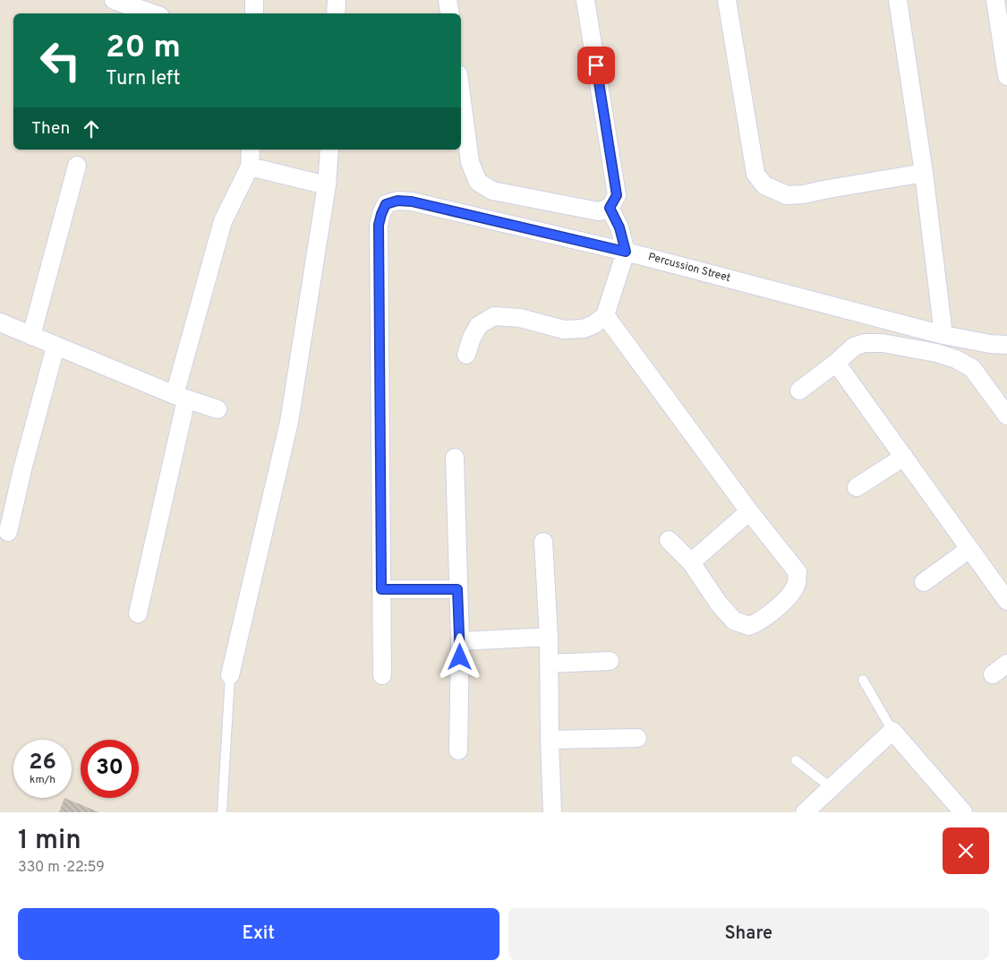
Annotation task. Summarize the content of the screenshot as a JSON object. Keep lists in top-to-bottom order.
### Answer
{
  "streets": {
    "street": ["Percussion Street"]
  },
  "page": {
    "turn": ["20 m", "Turn left"],
    "then": "Then",
    "speed": "26 km/h",
    "limit": "30",
    "heading": ["1 min", "330 m · 22:59"],
    "buttons": ["Exit", "Share"]
  }
}
